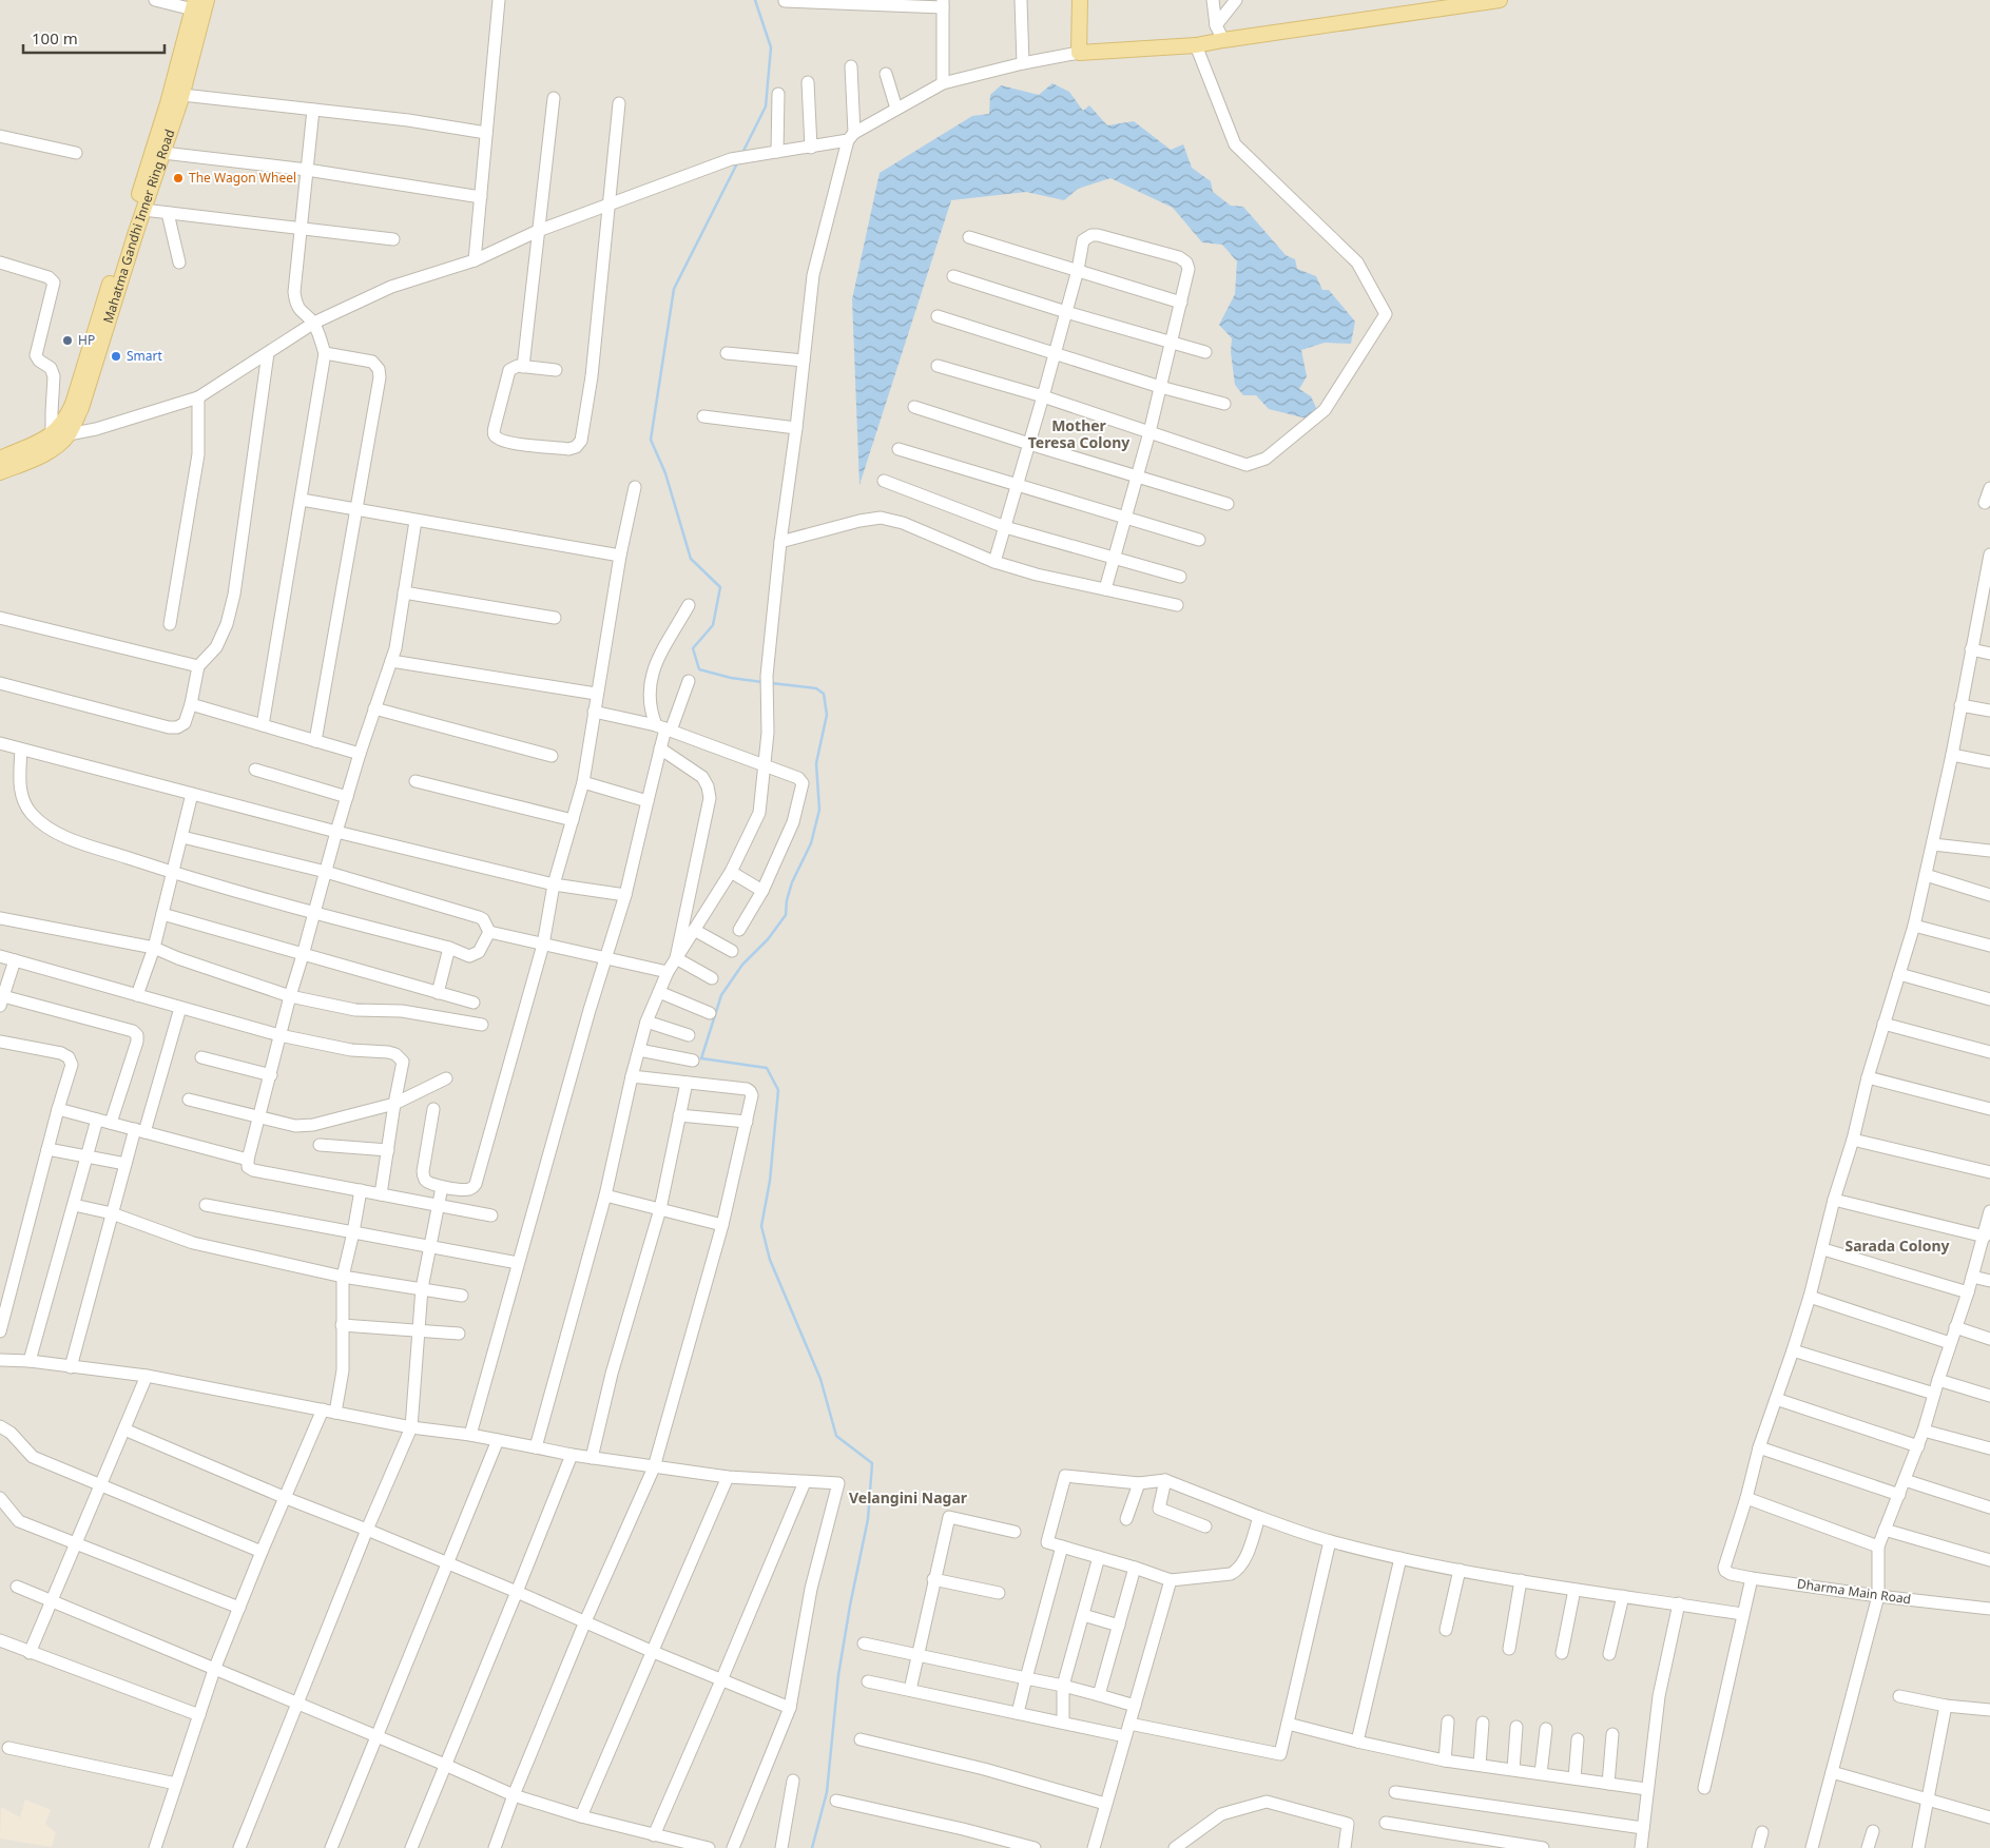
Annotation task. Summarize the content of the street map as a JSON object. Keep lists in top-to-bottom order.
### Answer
{
  "streets": {
    "main road": ["Mahatma Gandhi Inner Ring Road"],
    "street": ["Dharma Main Road"]
  },
  "districts": ["Mother Teresa Colony", "Sarada Colony", "Velangini Nagar"],
  "places": ["The Wagon Wheel", "HP", "Smart"],
  "scale_bar": "100 m"
}
